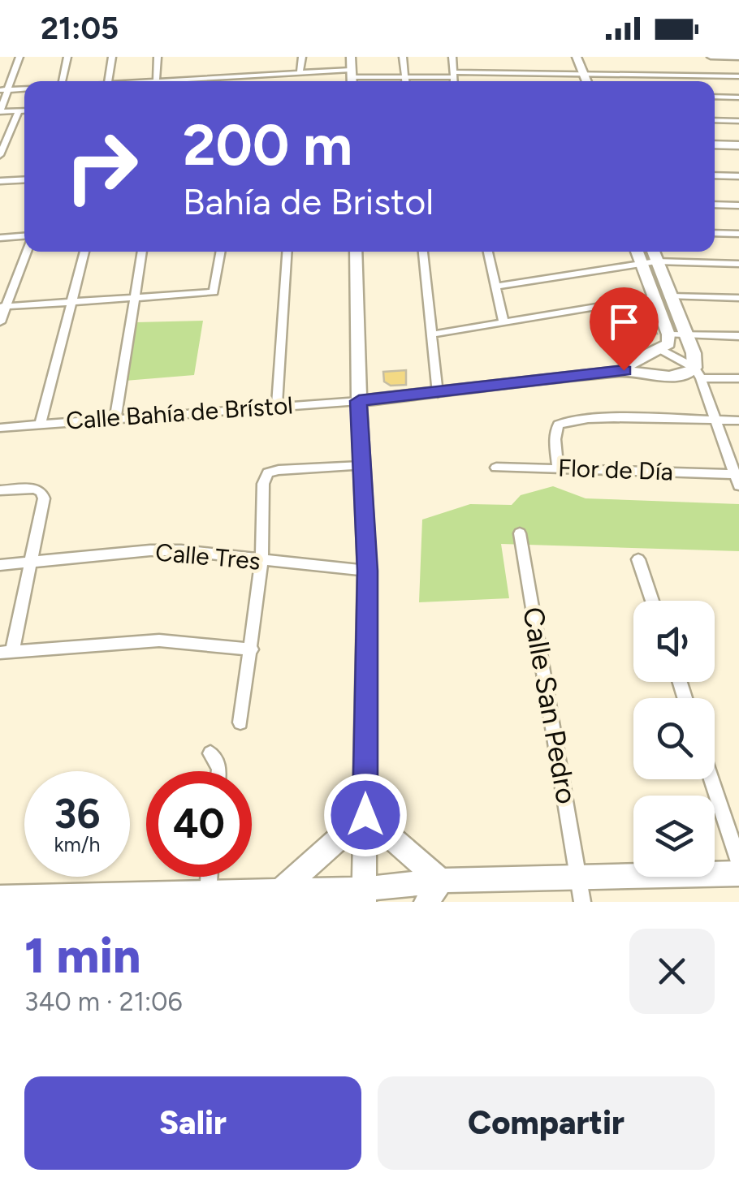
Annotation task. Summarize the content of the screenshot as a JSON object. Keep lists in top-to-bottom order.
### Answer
{
  "streets": {
    "street": [
      "Calle Bahía de Brístol",
      "Flor de Día",
      "Calle Tres",
      "Calle San Pedro"
    ]
  },
  "page": {
    "status": "21:05",
    "turn": ["200 m", "Bahía de Bristol"],
    "speed": "36 km/h",
    "limit": "40",
    "heading": ["1 min", "340 m · 21:06"],
    "buttons": ["Salir", "Compartir"]
  }
}
